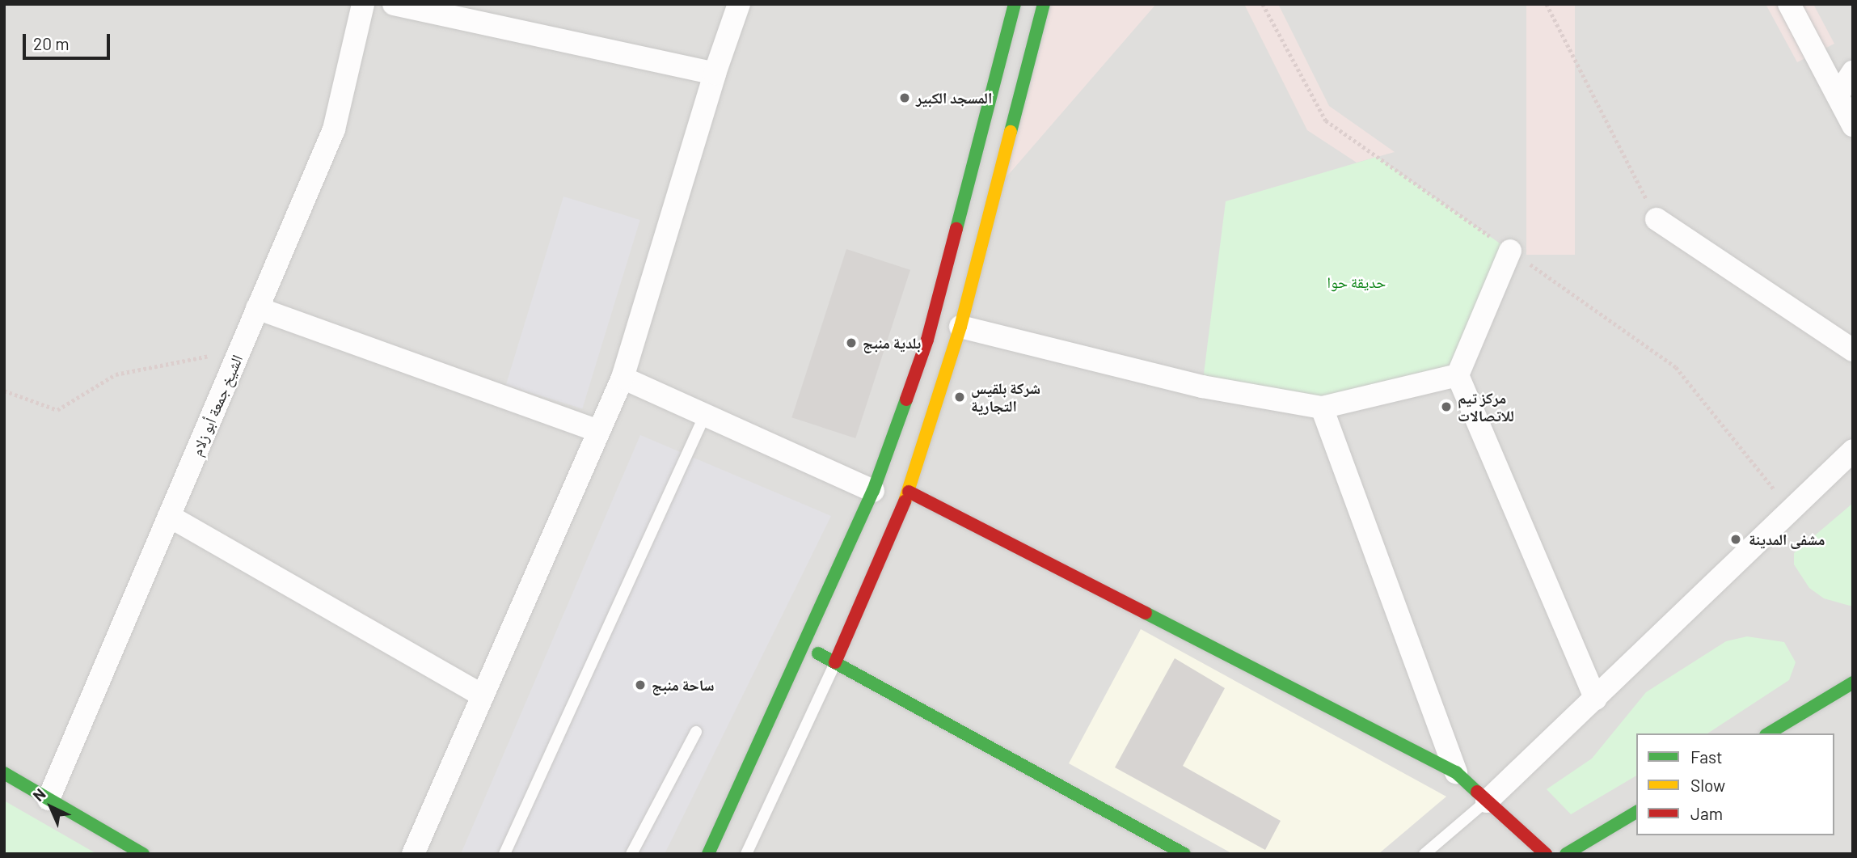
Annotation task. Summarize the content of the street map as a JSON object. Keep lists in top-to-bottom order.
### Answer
{
  "streets": {
    "street": ["الشيخ جمعة أبو زلام"]
  },
  "parks": ["حديقة حوا"],
  "places": [
    "المسجد الكبير",
    "بلدية منبج",
    "شركة بلقيس التجارية",
    "مركز تيم للاتصالات",
    "مشفى المدينة",
    "ساحة منبج"
  ],
  "legend": ["Fast", "Slow", "Jam"],
  "scale_bar": "20 m",
  "north": "top left"
}
